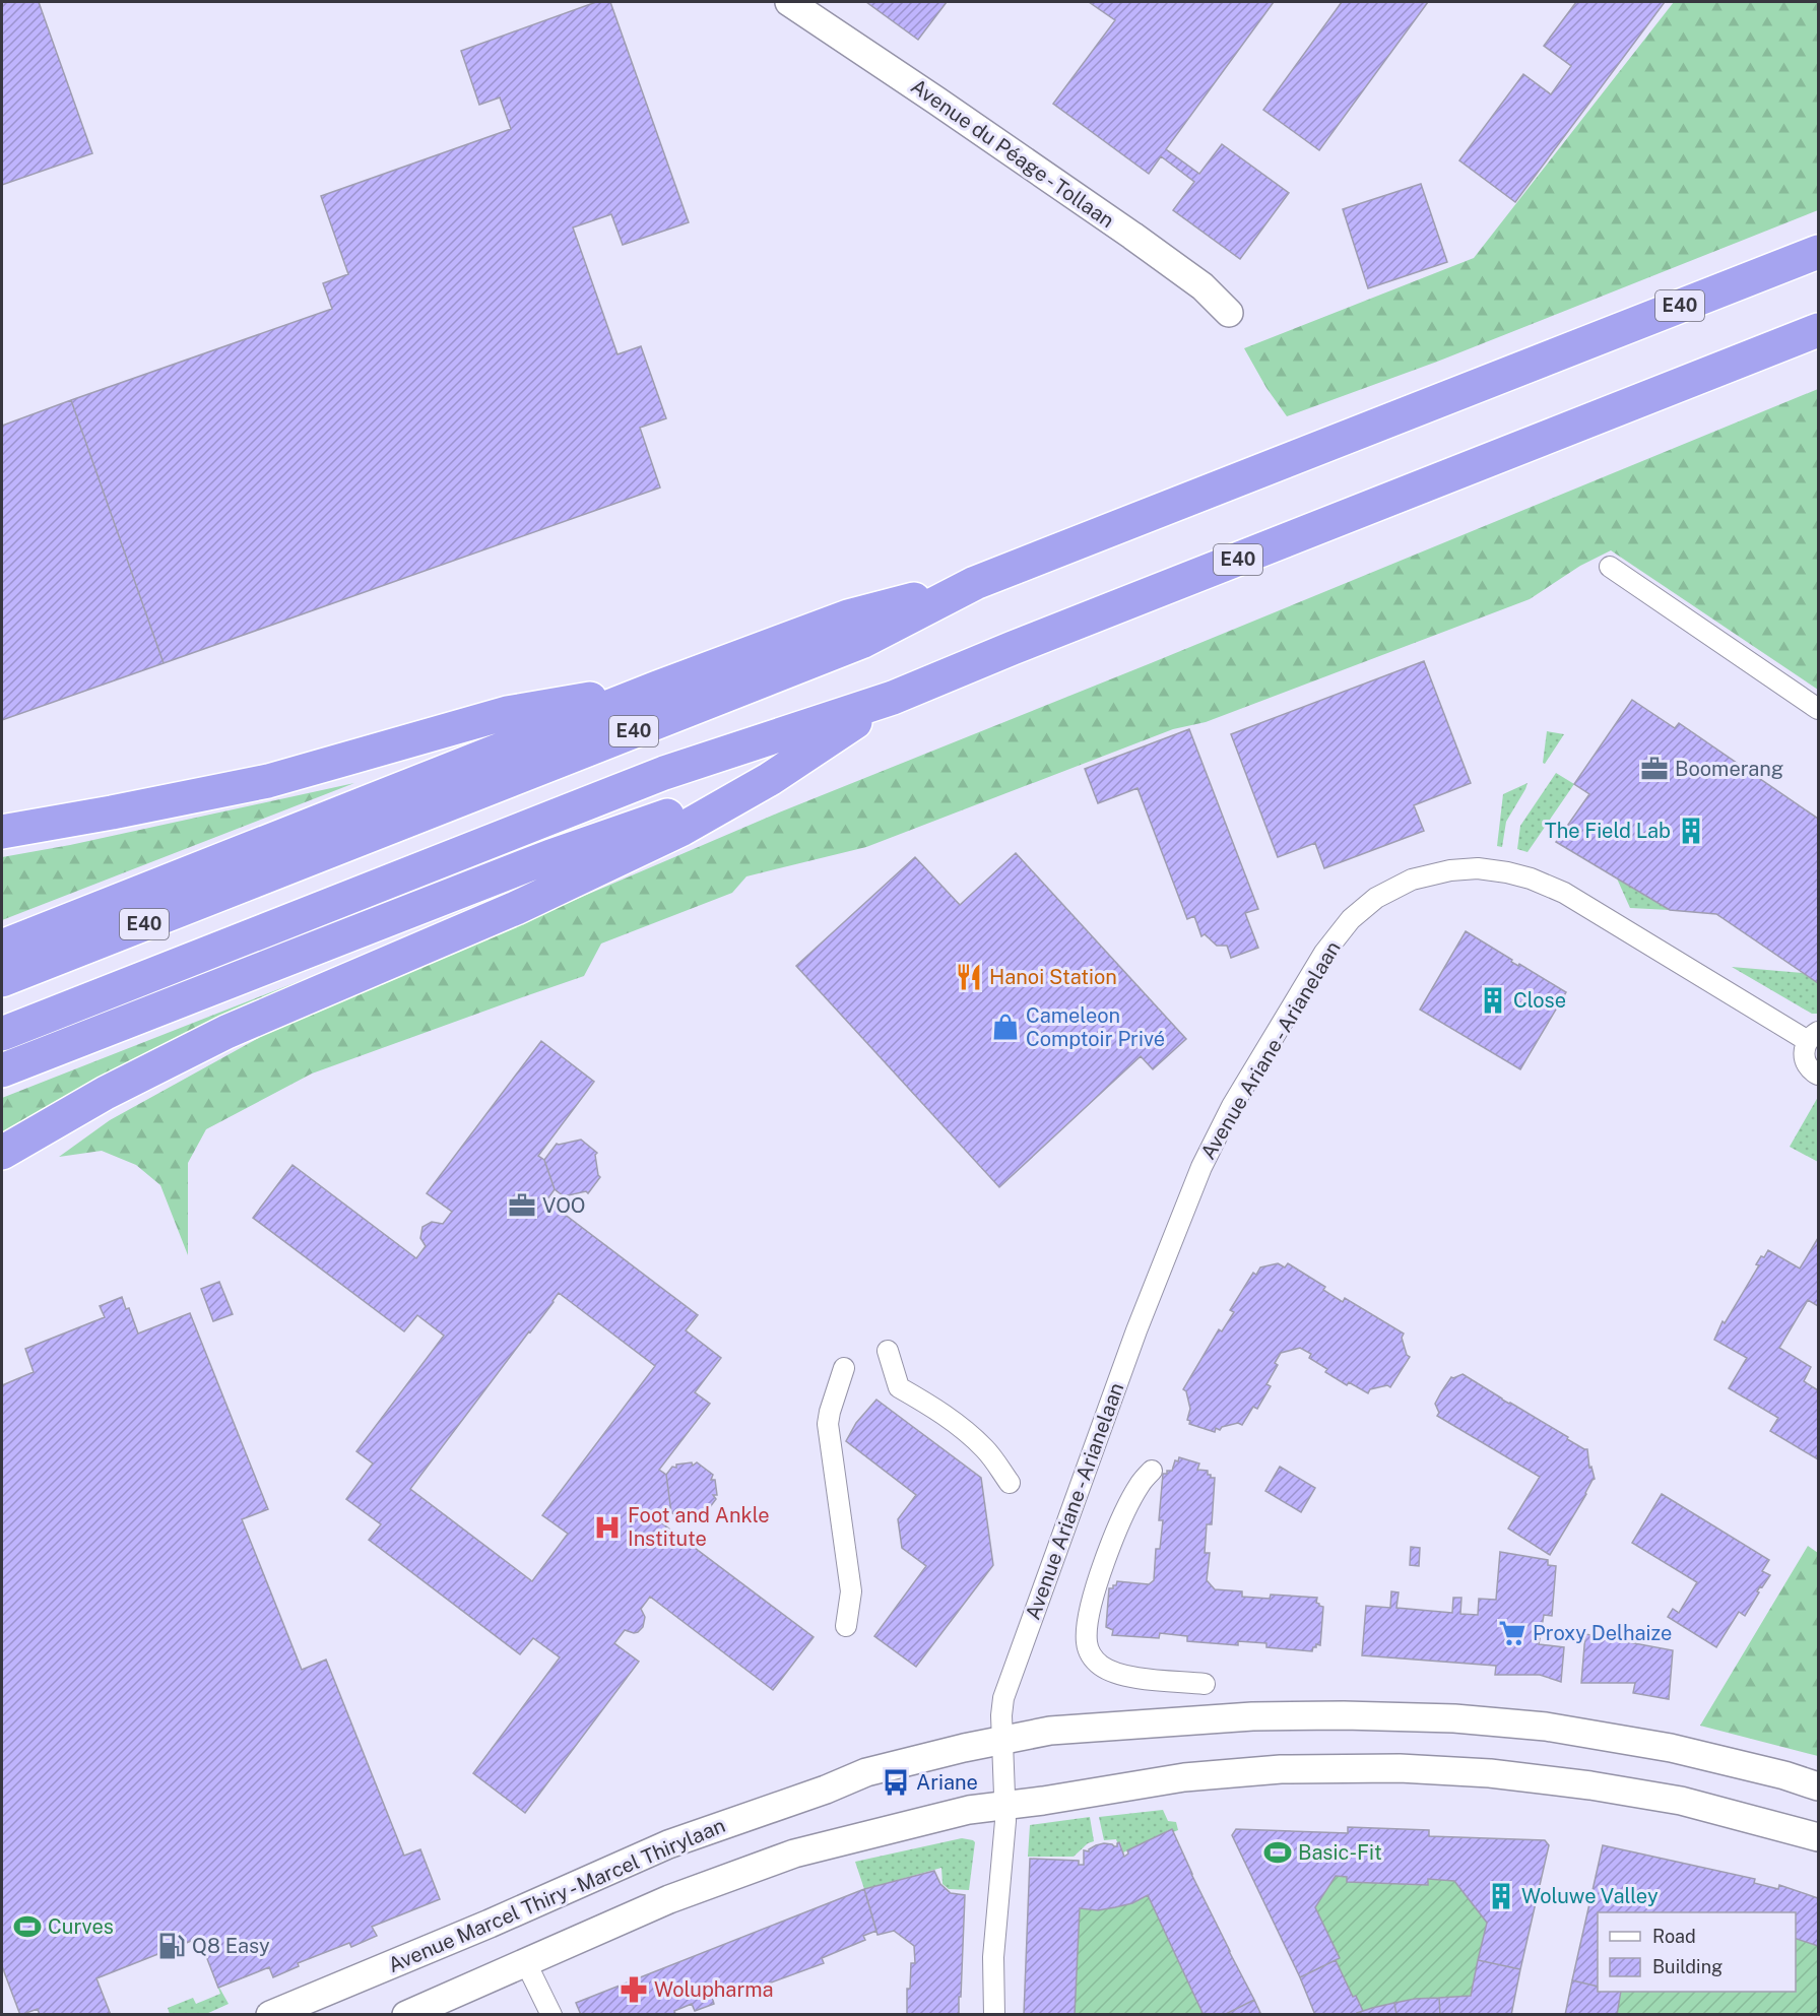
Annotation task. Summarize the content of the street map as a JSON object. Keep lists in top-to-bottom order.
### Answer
{
  "streets": {
    "highway": ["E40"],
    "main road": ["Avenue du Péage - Tollaan", "Avenue Marcel Thiry - Marcel Thirylaan"],
    "street": ["Avenue Ariane - Arianelaan"]
  },
  "crossings": [
    ["Avenue Ariane - Arianelaan", "Avenue Marcel Thiry - Marcel Thirylaan"]
  ],
  "places": {
    "office": ["Boomerang", "VOO"],
    "building": ["The Field Lab", "Close", "Woluwe Valley"],
    "restaurant": ["Hanoi Station"],
    "shop": ["Cameleon Comptoir Privé"],
    "hospital": ["Foot and Ankle Institute"],
    "supermarket": ["Proxy Delhaize"],
    "bus stop": ["Ariane"],
    "sports": ["Basic-Fit", "Curves"],
    "fuel station": ["Q8 Easy"],
    "pharmacy": ["Wolupharma"]
  },
  "legend": ["Road", "Building"]
}
